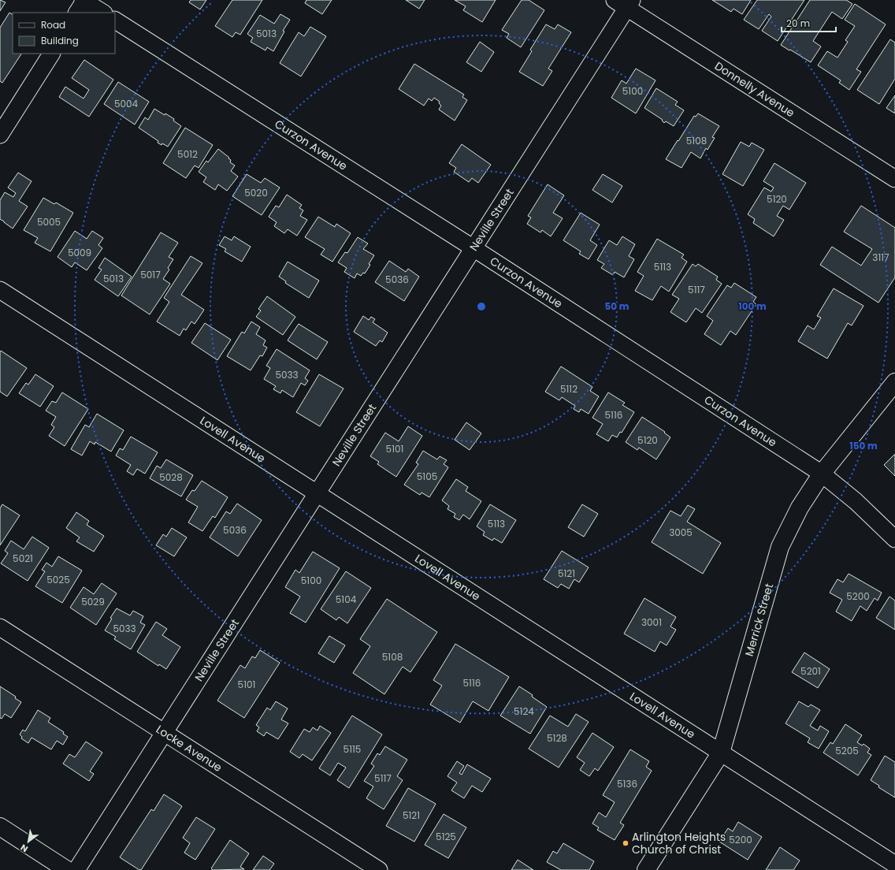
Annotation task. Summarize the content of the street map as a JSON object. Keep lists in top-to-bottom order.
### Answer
{
  "streets": {
    "street": [
      "Donnelly Avenue",
      "Curzon Avenue",
      "Neville Street",
      "Lovell Avenue",
      "Merrick Street",
      "Locke Avenue"
    ]
  },
  "crossings": [
    ["Donnelly Avenue", "Neville Street"],
    ["Curzon Avenue", "Neville Street"],
    ["Curzon Avenue", "Merrick Street"],
    ["Neville Street", "Lovell Avenue"],
    ["Neville Street", "Locke Avenue"],
    ["Lovell Avenue", "Merrick Street"]
  ],
  "places": ["Arlington Heights Church of Christ"],
  "house_numbers": [
    "5013",
    "5100",
    "5004",
    "5108",
    "5012",
    "5020",
    "5120",
    "5005",
    "5009",
    "3117",
    "5113",
    "5017",
    "5013",
    "5036",
    "5117",
    "5033",
    "5112",
    "5116",
    "5120",
    "5101",
    "5105",
    "5028",
    "5113",
    "5036",
    "3005",
    "5021",
    "5121",
    "5025",
    "5100",
    "5200",
    "5104",
    "5029",
    "3001",
    "5033",
    "5108",
    "5201",
    "5116",
    "5101",
    "5124",
    "5128",
    "5115",
    "5205",
    "5117",
    "5136",
    "5121",
    "5125",
    "5200"
  ],
  "legend": ["Road", "Building"],
  "scale_bar": "20 m",
  "north": "bottom left",
  "rings": ["50 m", "100 m", "150 m"]
}
